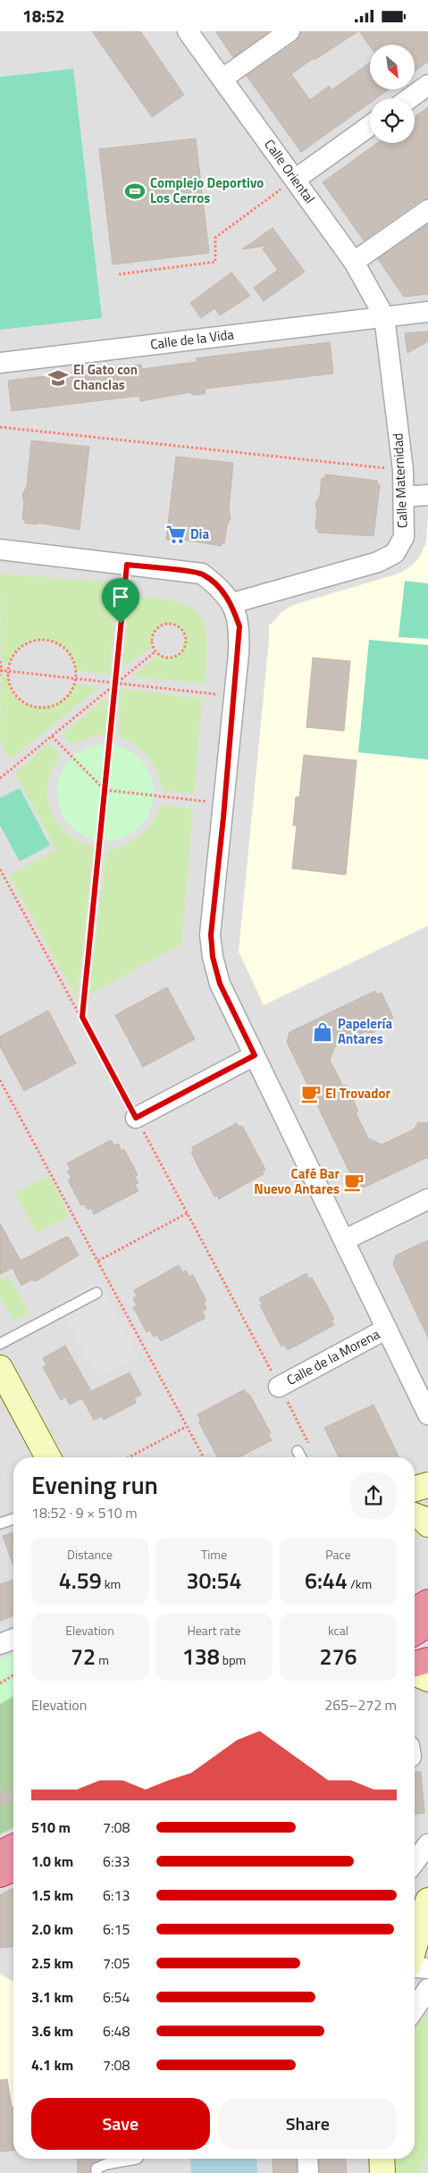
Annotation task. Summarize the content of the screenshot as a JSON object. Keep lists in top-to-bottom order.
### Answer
{
  "streets": {
    "street": [
      "Calle Oriental",
      "Calle de la Vida",
      "Calle Maternidad",
      "Calle de la Morena"
    ]
  },
  "crossings": [
    ["Calle Oriental", "Calle de la Vida"],
    ["Calle Oriental", "Calle Maternidad"],
    ["Calle de la Vida", "Calle Maternidad"],
    ["Calle Maternidad", "Calle de la Morena"]
  ],
  "places": {
    "sports": ["Complejo Deportivo Los Cerros"],
    "school or university": ["El Gato con Chanclas"],
    "supermarket": ["Dia"],
    "shop": ["Papelería Antares"],
    "cafe": ["El Trovador", "Café Bar Nuevo Antares"]
  },
  "north": "bottom right",
  "page": {
    "status": "18:52",
    "heading": ["Evening run", "18:52 · 9 × 510 m"],
    "stats": [
      ["Distance", "4.59 km"],
      ["Time", "30:54"],
      ["Pace", "6:44 /km"],
      ["Elevation", "72 m"],
      ["Heart rate", "138 bpm"],
      ["kcal", "276"]
    ],
    "chart": ["Elevation", "265–272 m"],
    "list": [
      {
        "name": "510 m",
        "note": "7:08"
      },
      {
        "name": "1.0 km",
        "note": "6:33"
      },
      {
        "name": "1.5 km",
        "note": "6:13"
      },
      {
        "name": "2.0 km",
        "note": "6:15"
      },
      {
        "name": "2.5 km",
        "note": "7:05"
      },
      {
        "name": "3.1 km",
        "note": "6:54"
      },
      {
        "name": "3.6 km",
        "note": "6:48"
      },
      {
        "name": "4.1 km",
        "note": "7:08"
      }
    ],
    "buttons": ["Save", "Share"]
  }
}
